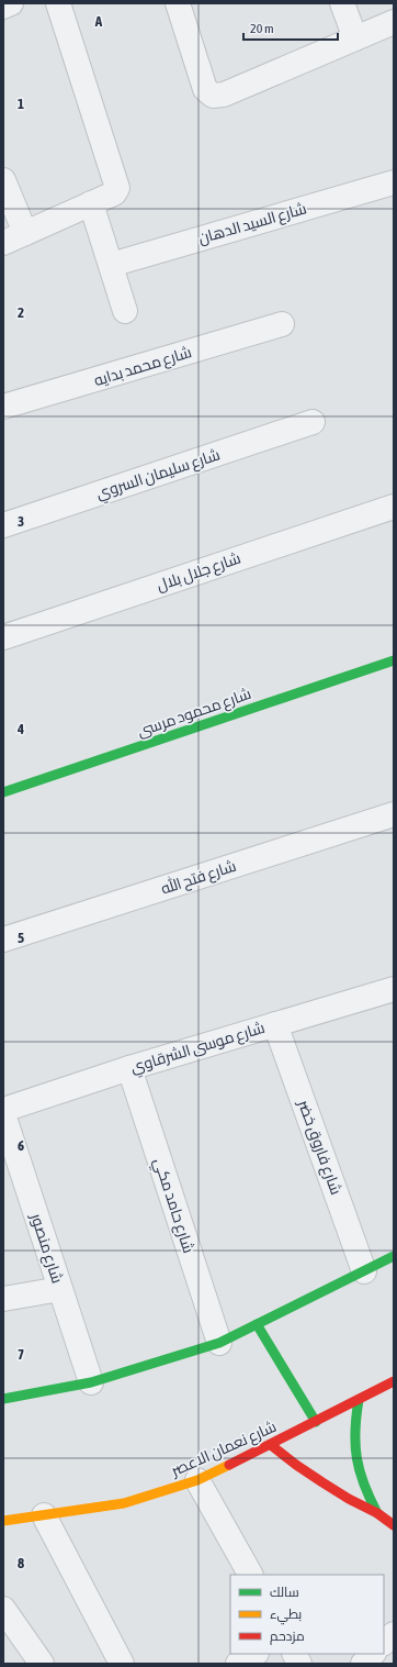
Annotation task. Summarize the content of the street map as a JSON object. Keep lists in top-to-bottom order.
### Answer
{
  "streets": {
    "main road": ["شارع محمود مرسى", "شارع نعمان الاعصر"],
    "street": [
      "شارع السيد الدهان",
      "شارع محمد بدايه",
      "شارع سليمان السروي",
      "شارع جلال بلال",
      "شارع فتح الله",
      "شارع موسى الشرقاوي",
      "شارع فاروق خضر",
      "شارع حامد مكي",
      "شارع منصور"
    ]
  },
  "crossings": [
    ["شارع موسى الشرقاوي", "شارع فاروق خضر"],
    ["شارع موسى الشرقاوي", "شارع حامد مكي"]
  ],
  "legend": ["سالك", "بطيء", "مزدحم"],
  "scale_bar": "20 m",
  "grid": {
    "columns": ["A"],
    "rows": [
      "1",
      "2",
      "3",
      "4",
      "5",
      "6",
      "7",
      "8"
    ]
  }
}
